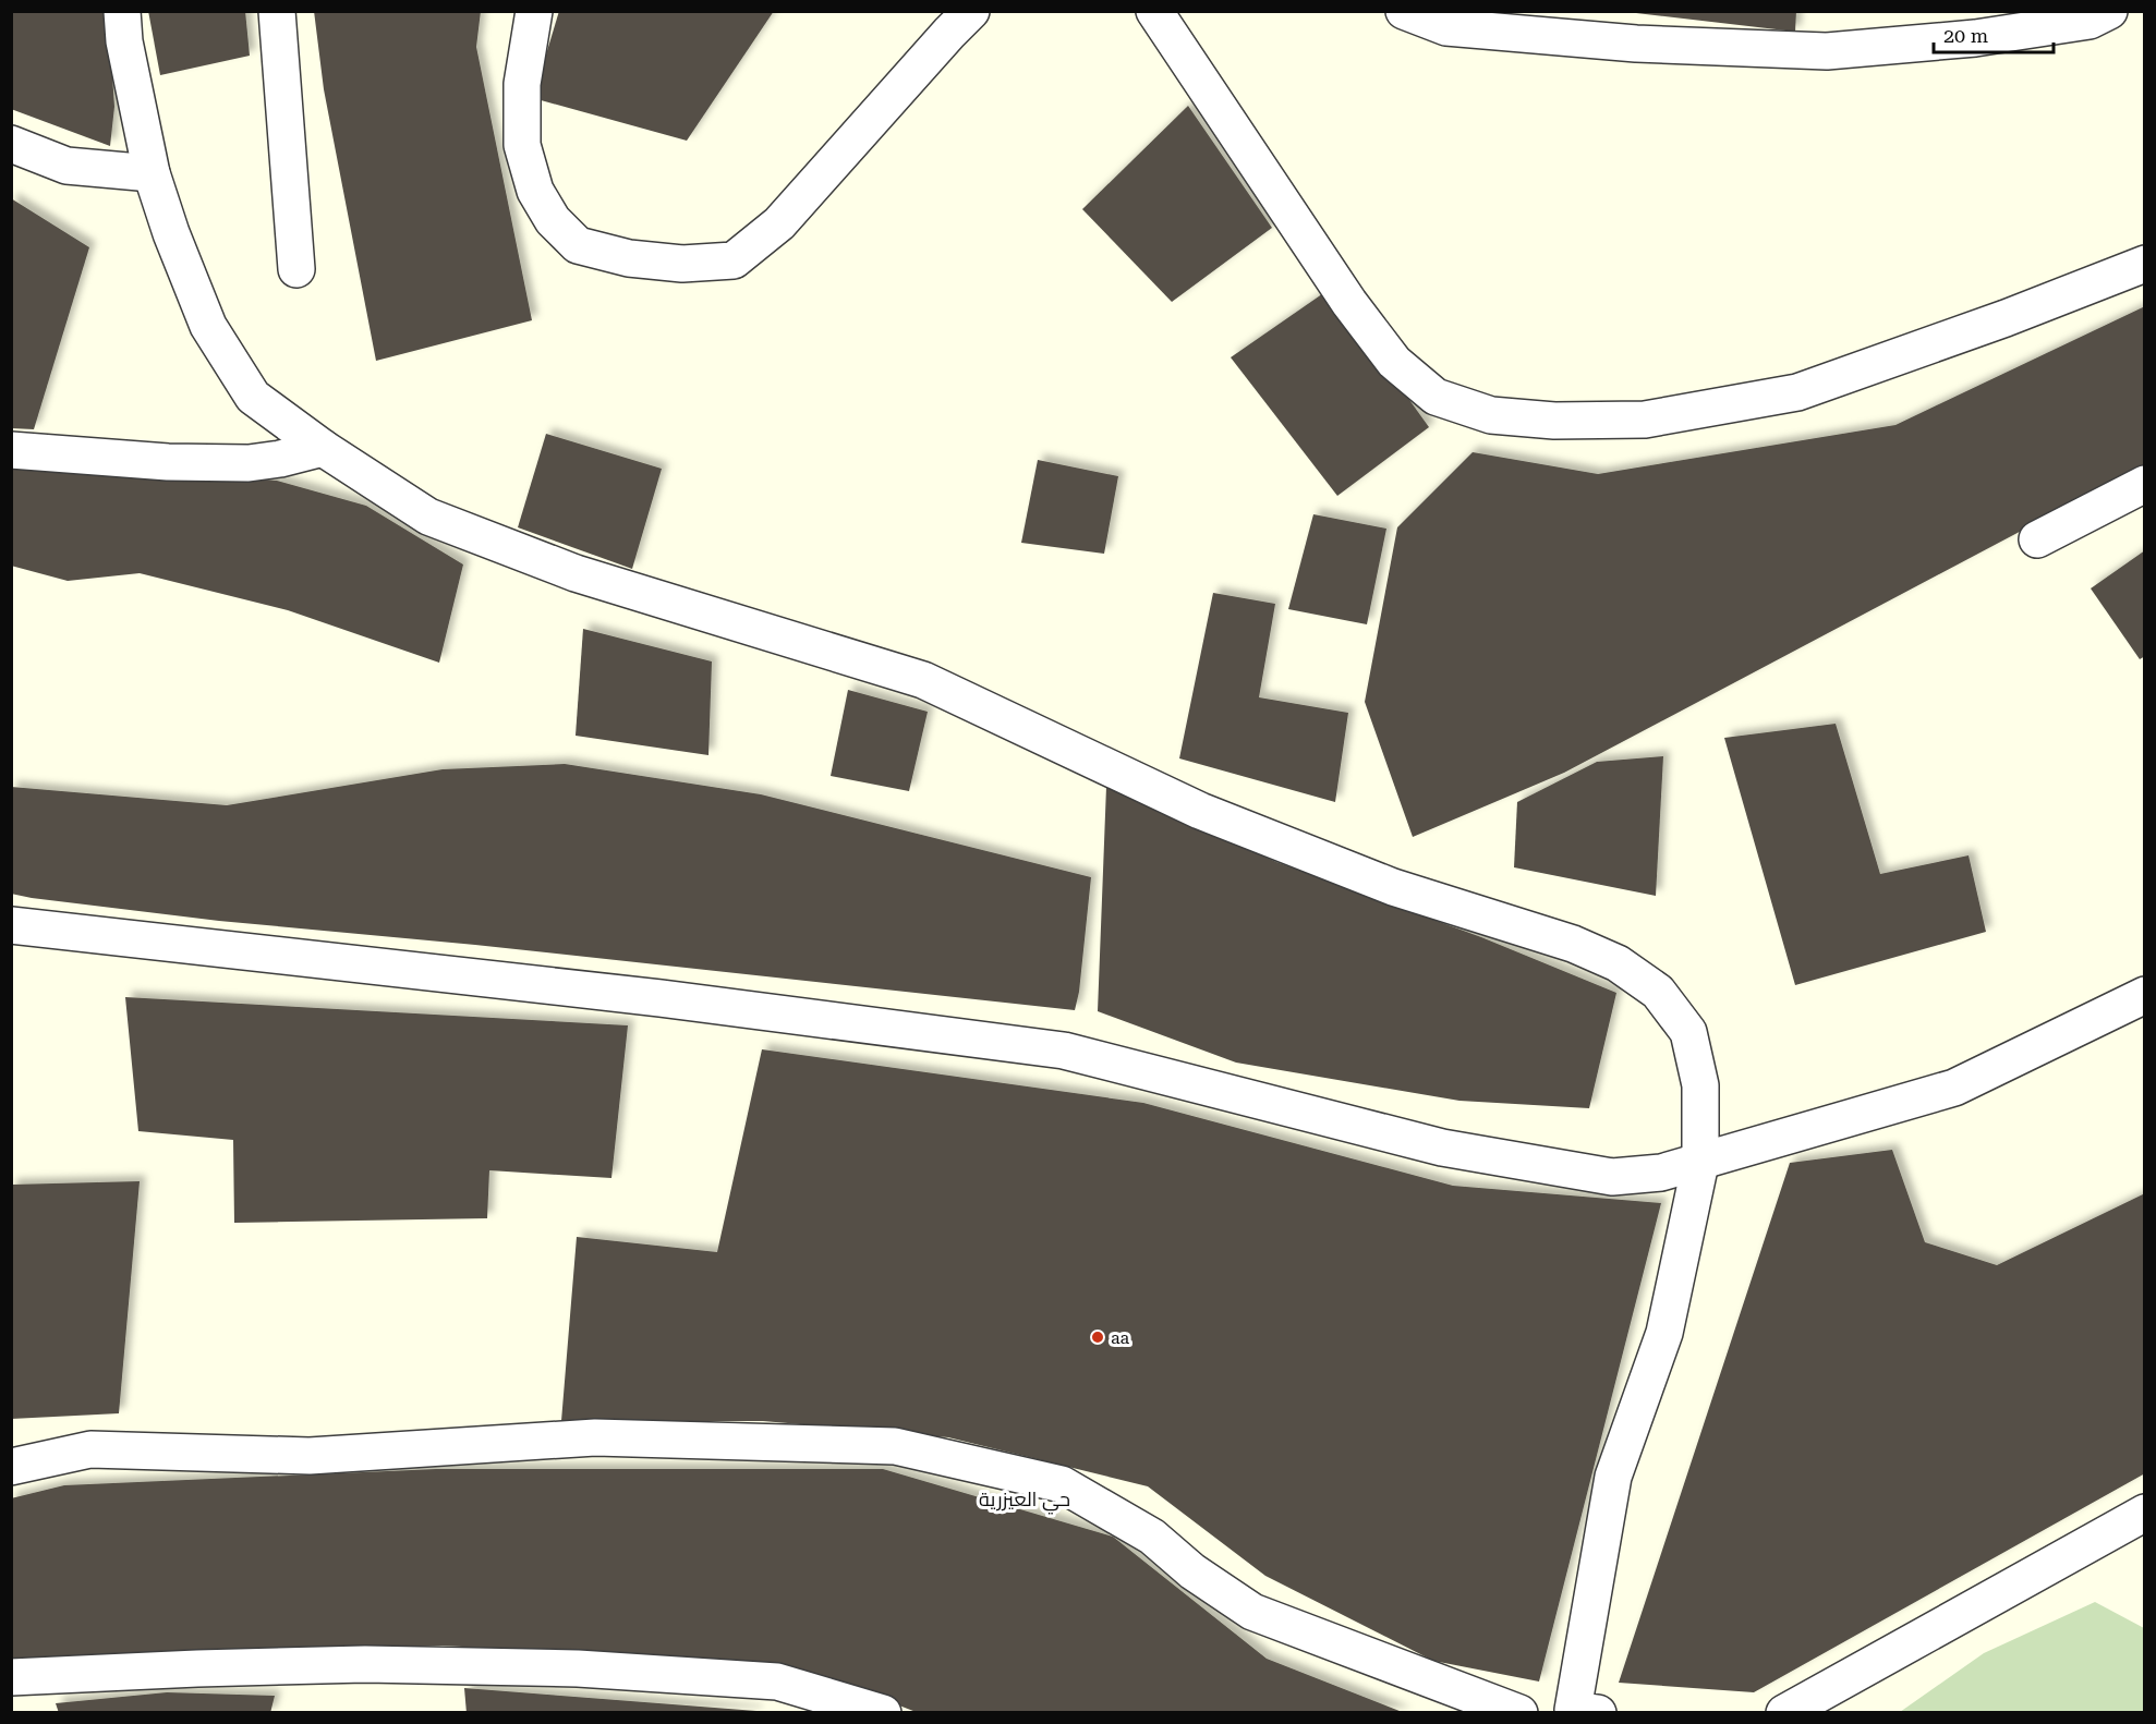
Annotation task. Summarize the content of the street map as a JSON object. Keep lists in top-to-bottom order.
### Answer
{
  "districts": ["حي العيزرية"],
  "places": ["aa"],
  "scale_bar": "20 m"
}
